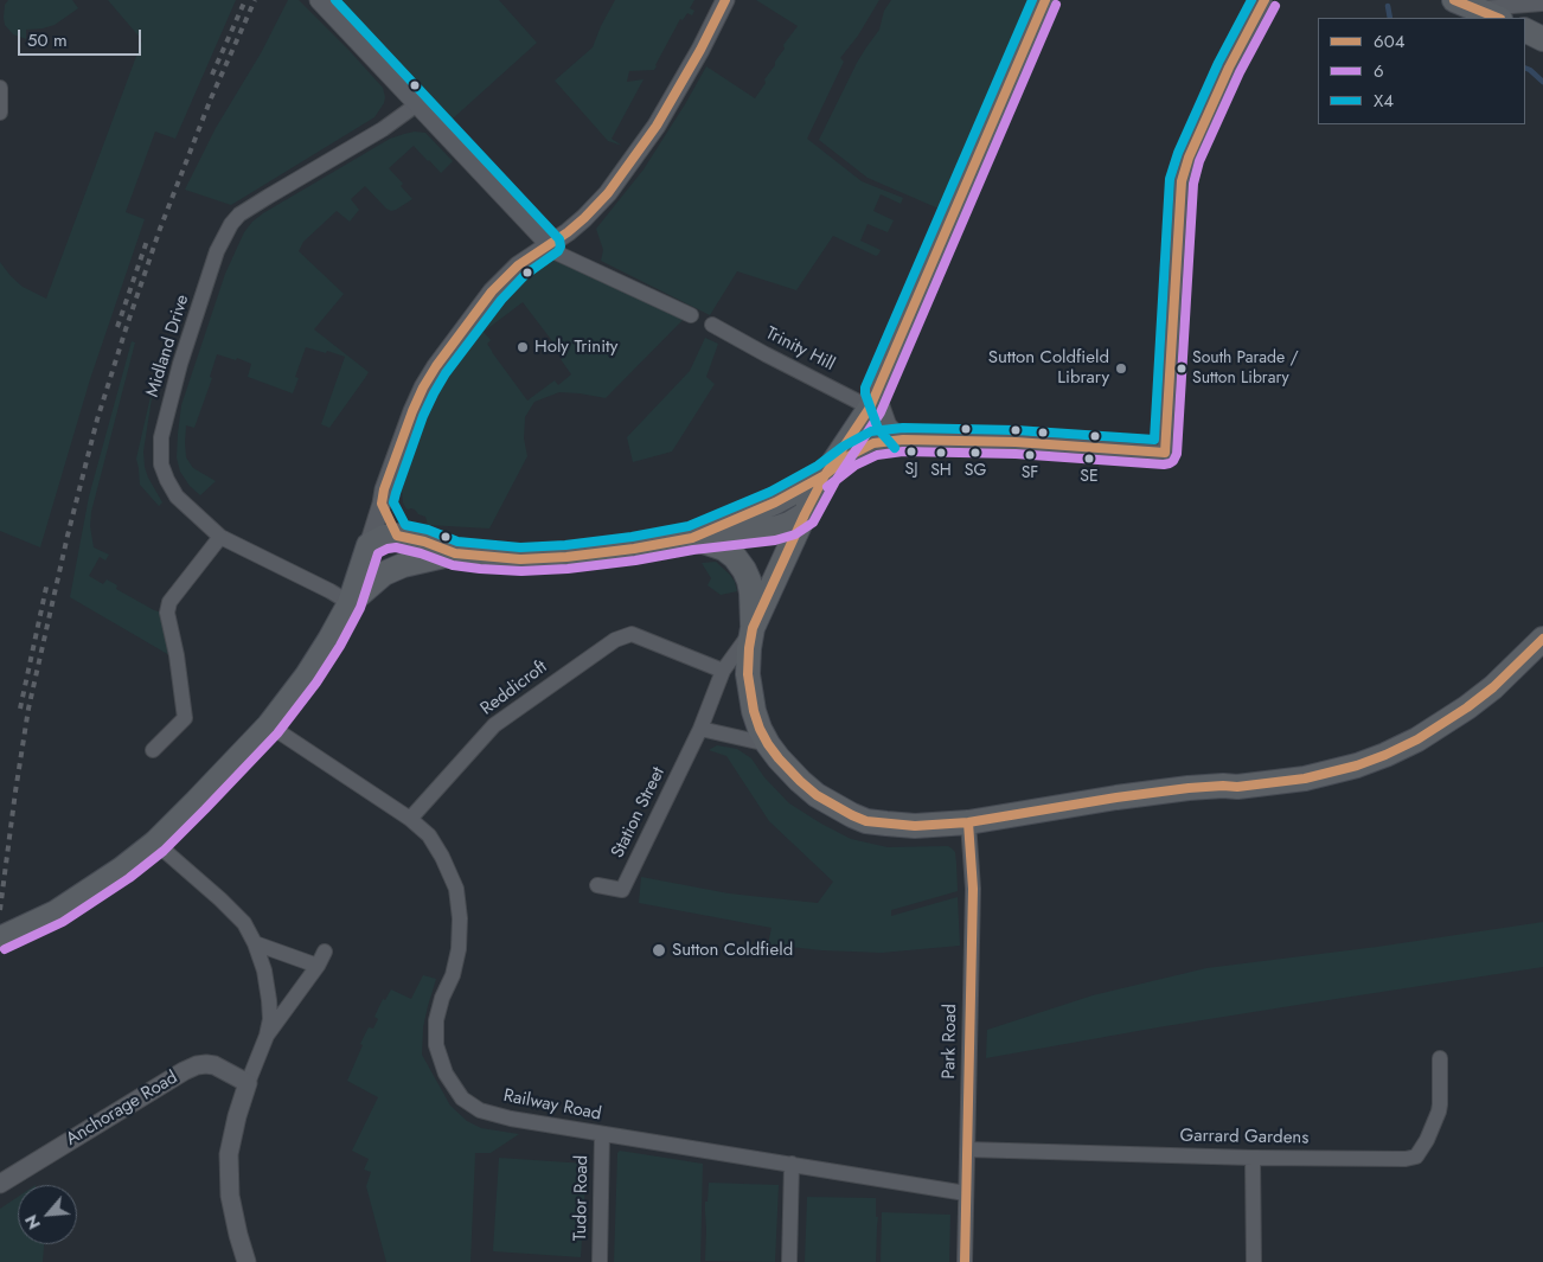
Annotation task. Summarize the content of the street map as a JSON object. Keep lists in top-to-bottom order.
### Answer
{
  "streets": {
    "street": [
      "Midland Drive",
      "Trinity Hill",
      "Reddicroft",
      "Station Street",
      "Park Road",
      "Railway Road",
      "Anchorage Road",
      "Garrard Gardens",
      "Tudor Road"
    ]
  },
  "crossings": [
    ["Reddicroft", "Station Street"],
    ["Reddicroft", "Railway Road"],
    ["Park Road", "Railway Road"],
    ["Park Road", "Garrard Gardens"],
    ["Railway Road", "Tudor Road"]
  ],
  "places": [
    "Holy Trinity",
    "Sutton Coldfield Library",
    "South Parade / Sutton Library",
    "SJ",
    "SH",
    "SG",
    "SF",
    "SE",
    "Sutton Coldfield"
  ],
  "lines": ["transit line 604", "transit line X4", "transit line 6"],
  "legend": ["604", "6", "X4"],
  "scale_bar": "50 m",
  "north": "bottom left"
}
